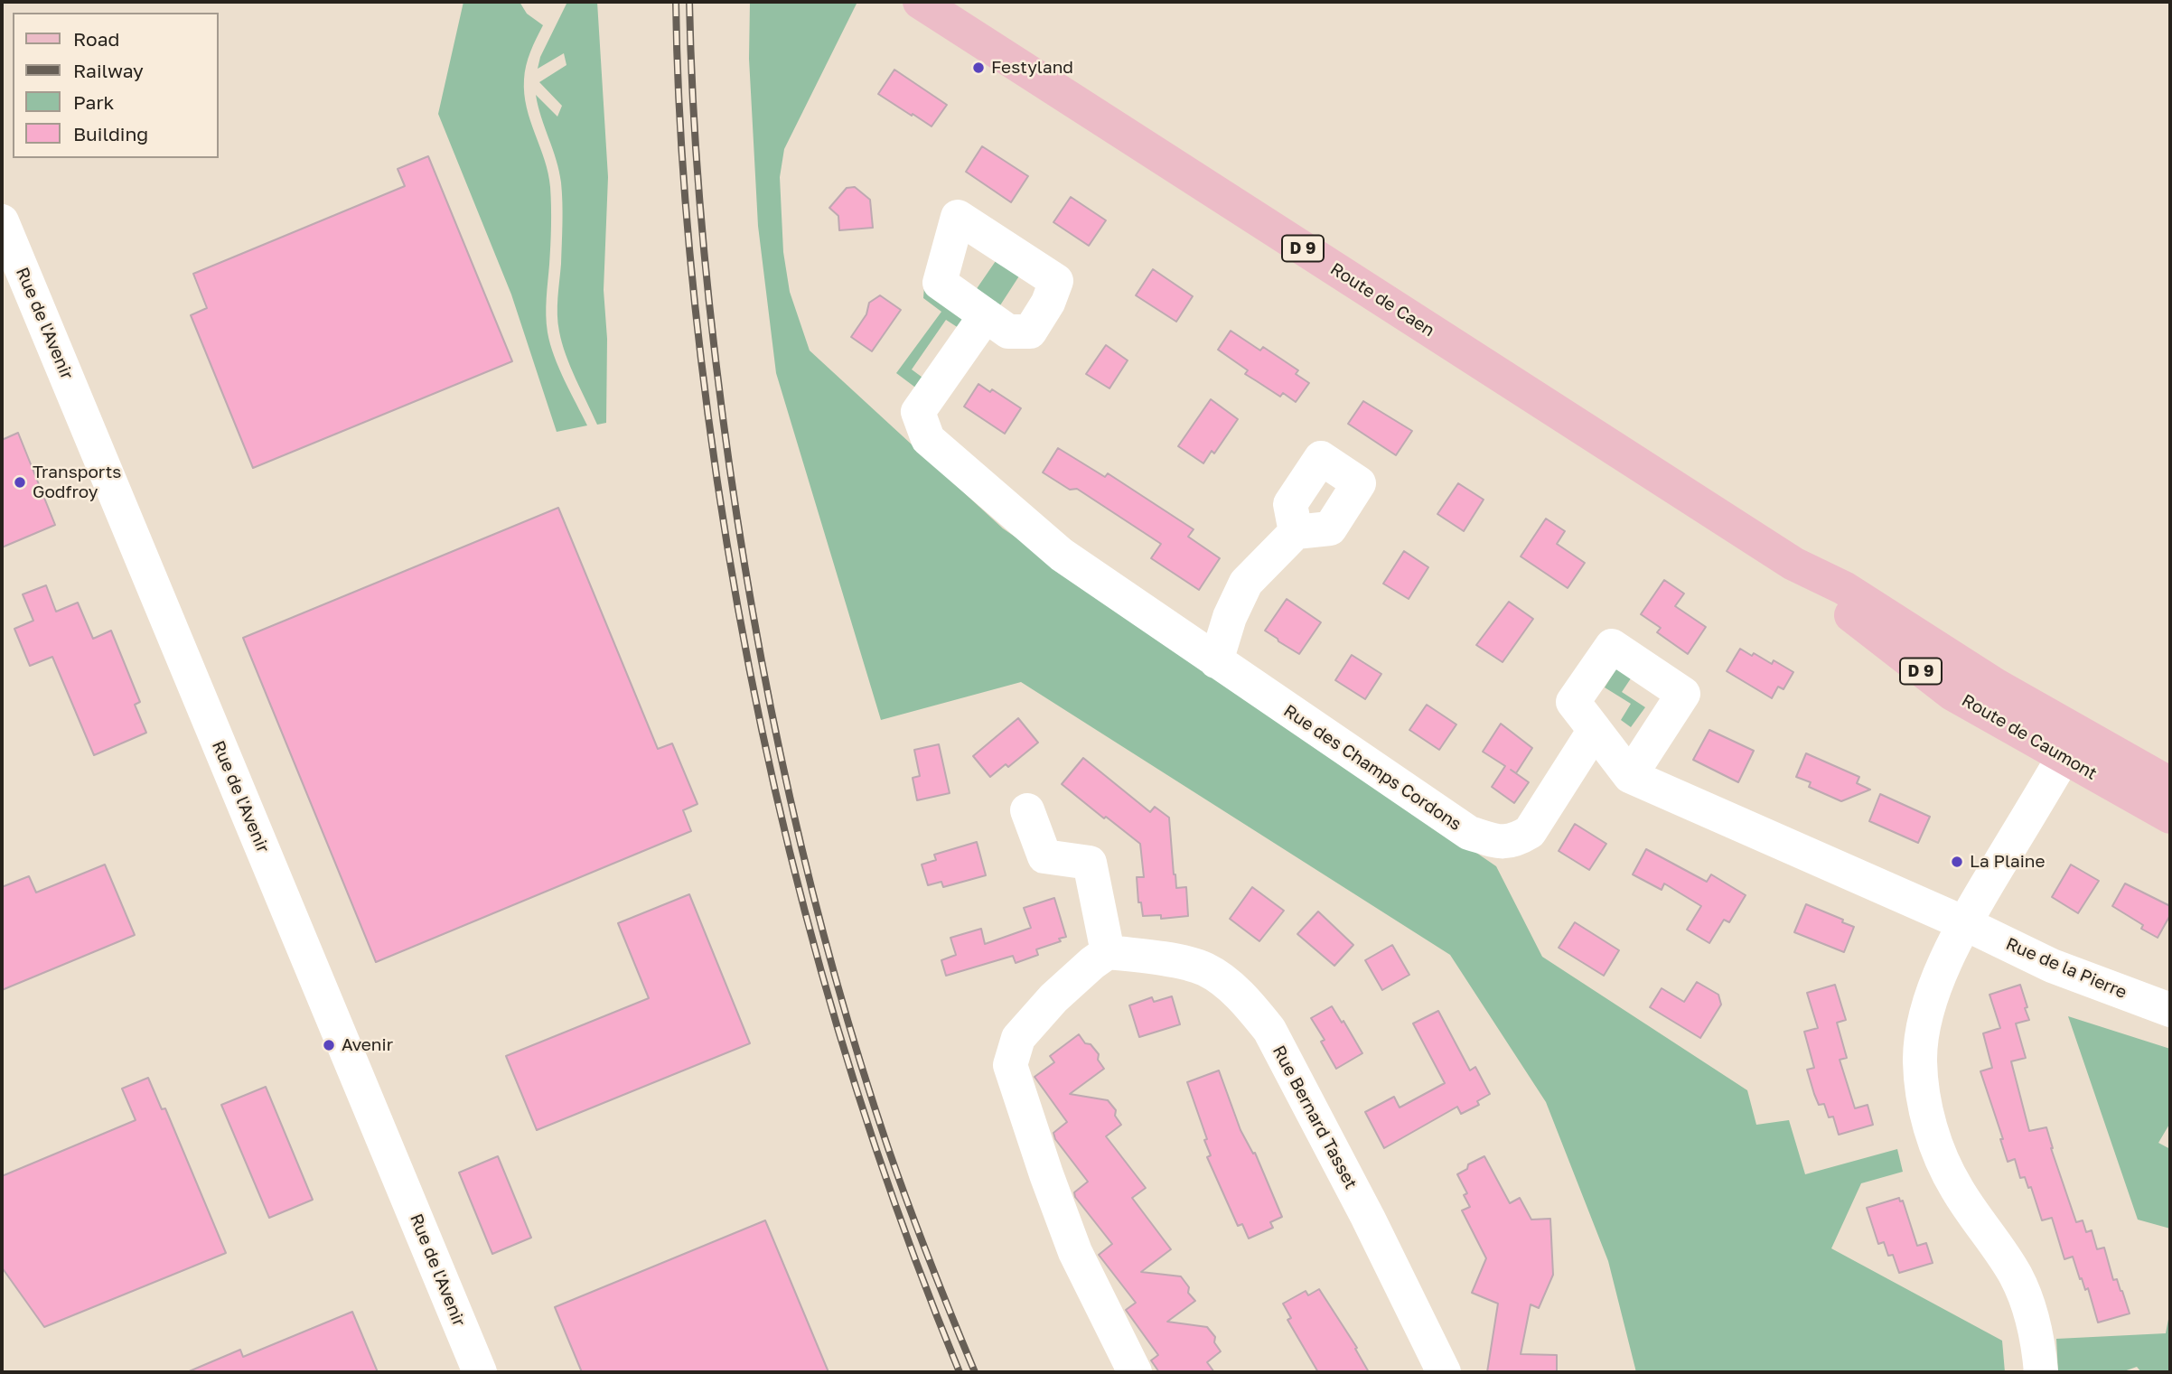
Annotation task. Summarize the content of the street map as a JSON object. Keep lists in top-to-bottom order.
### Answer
{
  "streets": {
    "main road": ["D 9", "Route de Caen", "Route de Caumont"],
    "street": [
      "Rue de l'Avenir",
      "Rue des Champs Cordons",
      "Rue de la Pierre",
      "Rue Bernard Tasset"
    ]
  },
  "crossings": [
    ["Route de Caen", "Route de Caumont"]
  ],
  "places": [
    "Festyland",
    "Transports Godfroy",
    "La Plaine",
    "Avenir"
  ],
  "legend": [
    "Road",
    "Railway",
    "Park",
    "Building"
  ]
}
